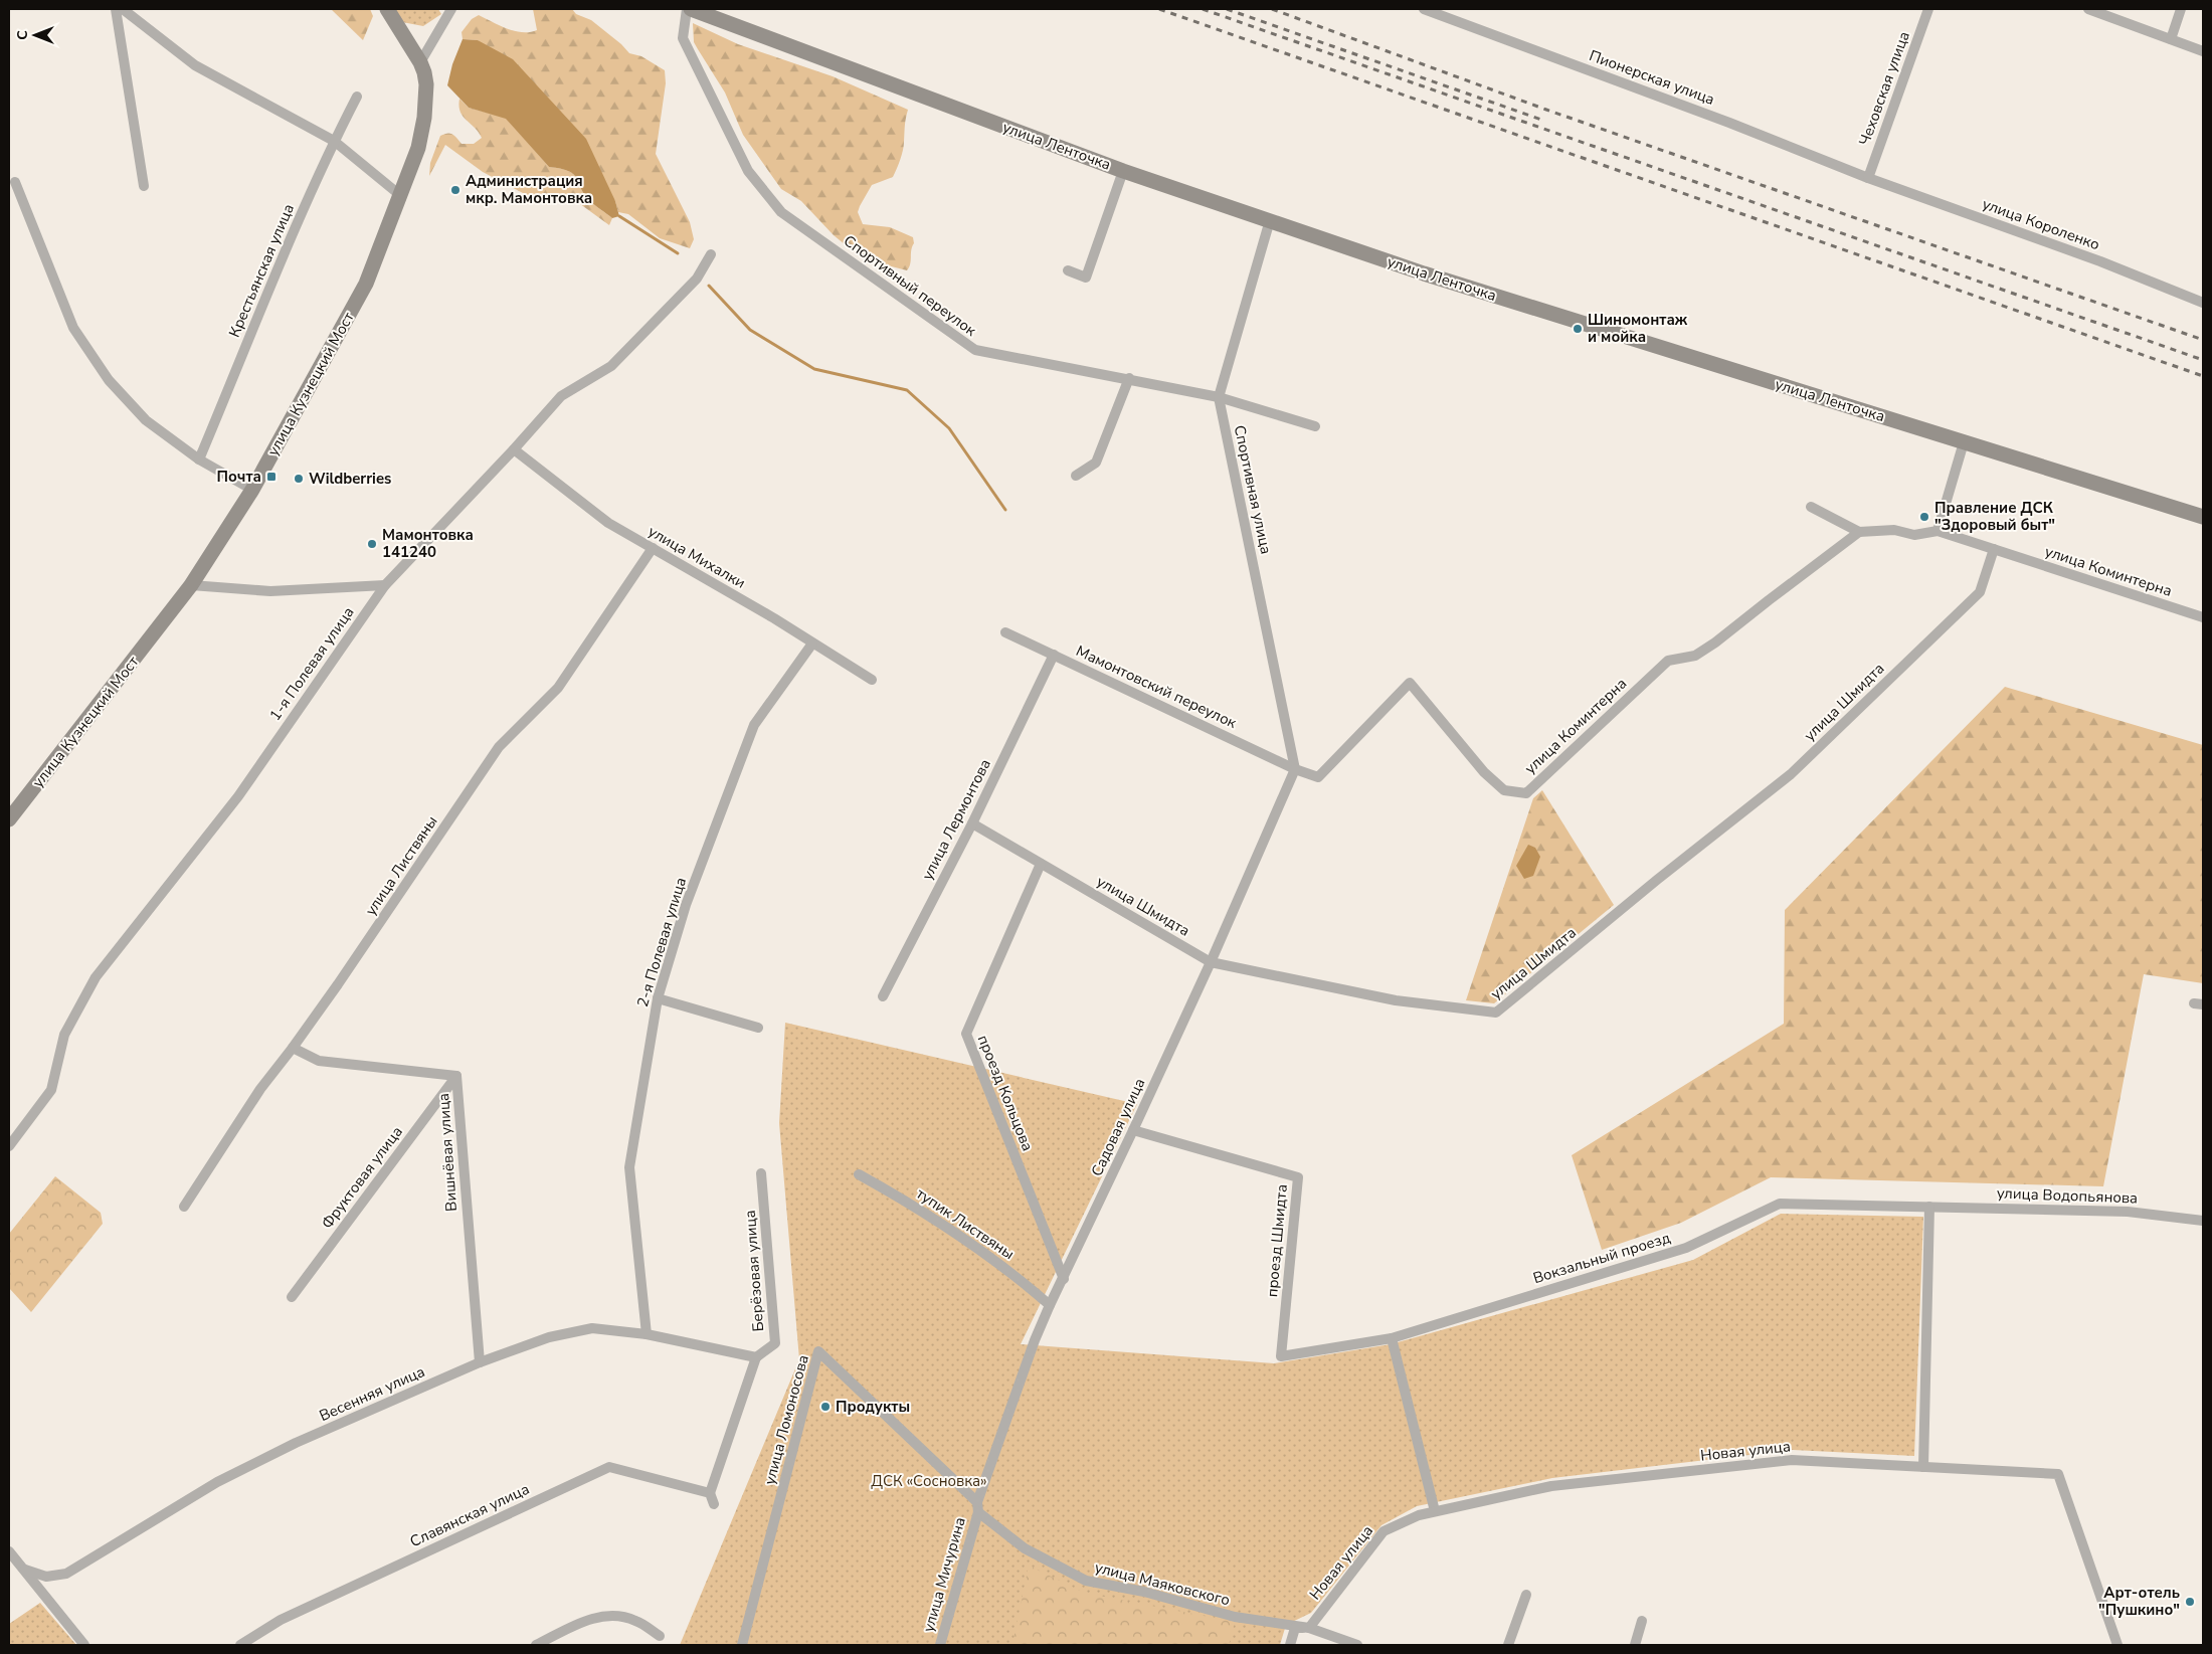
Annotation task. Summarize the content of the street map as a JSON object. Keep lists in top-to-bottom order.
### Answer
{
  "streets": {
    "main road": ["улица Ленточка", "улица Кузнецкий Мост"],
    "street": [
      "Пионерская улица",
      "Чеховская улица",
      "улица Короленко",
      "Крестьянская улица",
      "Спортивный переулок",
      "Спортивная улица",
      "улица Михалки",
      "улица Коминтерна",
      "1-я Полевая улица",
      "Мамонтовский переулок",
      "улица Шмидта",
      "улица Лермонтова",
      "улица Листвяны",
      "2-я Полевая улица",
      "проезд Кольцова",
      "Садовая улица",
      "Вишнёвая улица",
      "Фруктовая улица",
      "улица Водопьянова",
      "тупик Листвяны",
      "проезд Шмидта",
      "Вокзальный проезд",
      "Берёзовая улица",
      "Весенняя улица",
      "улица Ломоносова",
      "Новая улица",
      "Славянская улица",
      "улица Мичурина",
      "улица Маяковского"
    ]
  },
  "crossings": [
    ["Пионерская улица", "Чеховская улица"],
    ["Пионерская улица", "улица Короленко"],
    ["Чеховская улица", "улица Короленко"],
    ["улица Ленточка", "Спортивная улица"],
    ["Спортивный переулок", "Спортивная улица"],
    ["Спортивная улица", "улица Коминтерна"],
    ["Спортивная улица", "Мамонтовский переулок"],
    ["Спортивная улица", "Садовая улица"],
    ["улица Михалки", "1-я Полевая улица"],
    ["улица Михалки", "улица Листвяны"],
    ["улица Михалки", "2-я Полевая улица"],
    ["улица Коминтерна", "Мамонтовский переулок"],
    ["улица Коминтерна", "улица Шмидта"],
    ["улица Коминтерна", "Садовая улица"],
    ["Мамонтовский переулок", "улица Лермонтова"],
    ["Мамонтовский переулок", "Садовая улица"],
    ["улица Шмидта", "улица Лермонтова"],
    ["улица Шмидта", "проезд Кольцова"],
    ["улица Шмидта", "Садовая улица"],
    ["улица Листвяны", "Вишнёвая улица"],
    ["2-я Полевая улица", "Весенняя улица"],
    ["проезд Кольцова", "Садовая улица"],
    ["Садовая улица", "тупик Листвяны"],
    ["Садовая улица", "проезд Шмидта"],
    ["Садовая улица", "улица Ломоносова"],
    ["Садовая улица", "улица Мичурина"],
    ["Садовая улица", "улица Маяковского"],
    ["Вишнёвая улица", "Фруктовая улица"],
    ["Вишнёвая улица", "Весенняя улица"],
    ["улица Водопьянова", "Вокзальный проезд"],
    ["проезд Шмидта", "Вокзальный проезд"],
    ["Берёзовая улица", "Весенняя улица"],
    ["улица Ломоносова", "улица Мичурина"],
    ["улица Ломоносова", "улица Маяковского"],
    ["Новая улица", "улица Маяковского"],
    ["улица Мичурина", "улица Маяковского"]
  ],
  "parks": ["ДСК «Сосновка»"],
  "places": {
    "other": [
      "Администрация мкр. Мамонтовка",
      "Шиномонтаж и мойка",
      "Wildberries",
      "Правление ДСК \"Здоровый быт\"",
      "Мамонтовка 141240",
      "Продукты",
      "Арт-отель \"Пушкино\""
    ],
    "transit": ["Почта"]
  },
  "north": "left"
}
